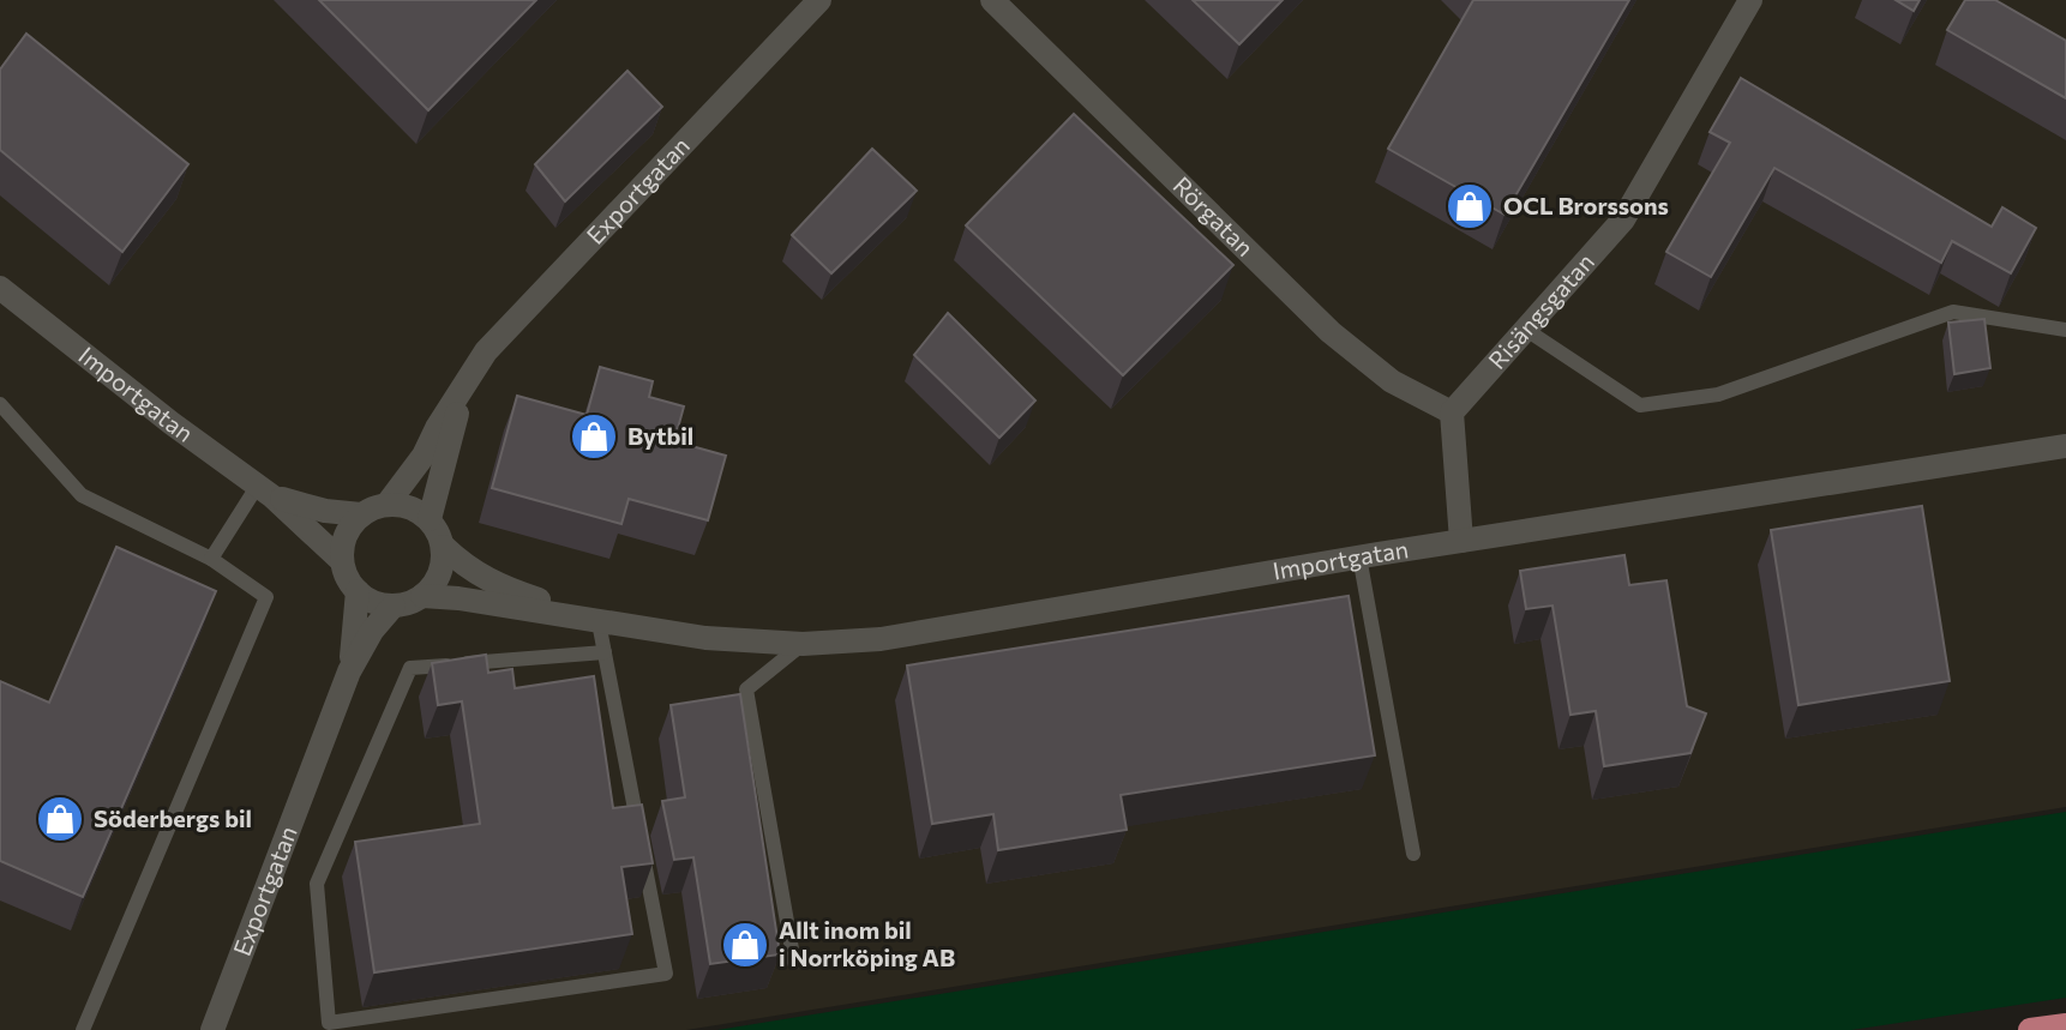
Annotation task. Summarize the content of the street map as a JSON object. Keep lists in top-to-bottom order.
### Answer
{
  "streets": {
    "street": [
      "Exportgatan",
      "Rörgatan",
      "Risängsgatan",
      "Importgatan"
    ]
  },
  "crossings": [
    ["Exportgatan", "Importgatan"],
    ["Rörgatan", "Risängsgatan"]
  ],
  "places": {
    "shop": [
      "OCL Brorssons",
      "Bytbil",
      "Söderbergs bil",
      "Allt inom bil i Norrköping AB"
    ]
  }
}
